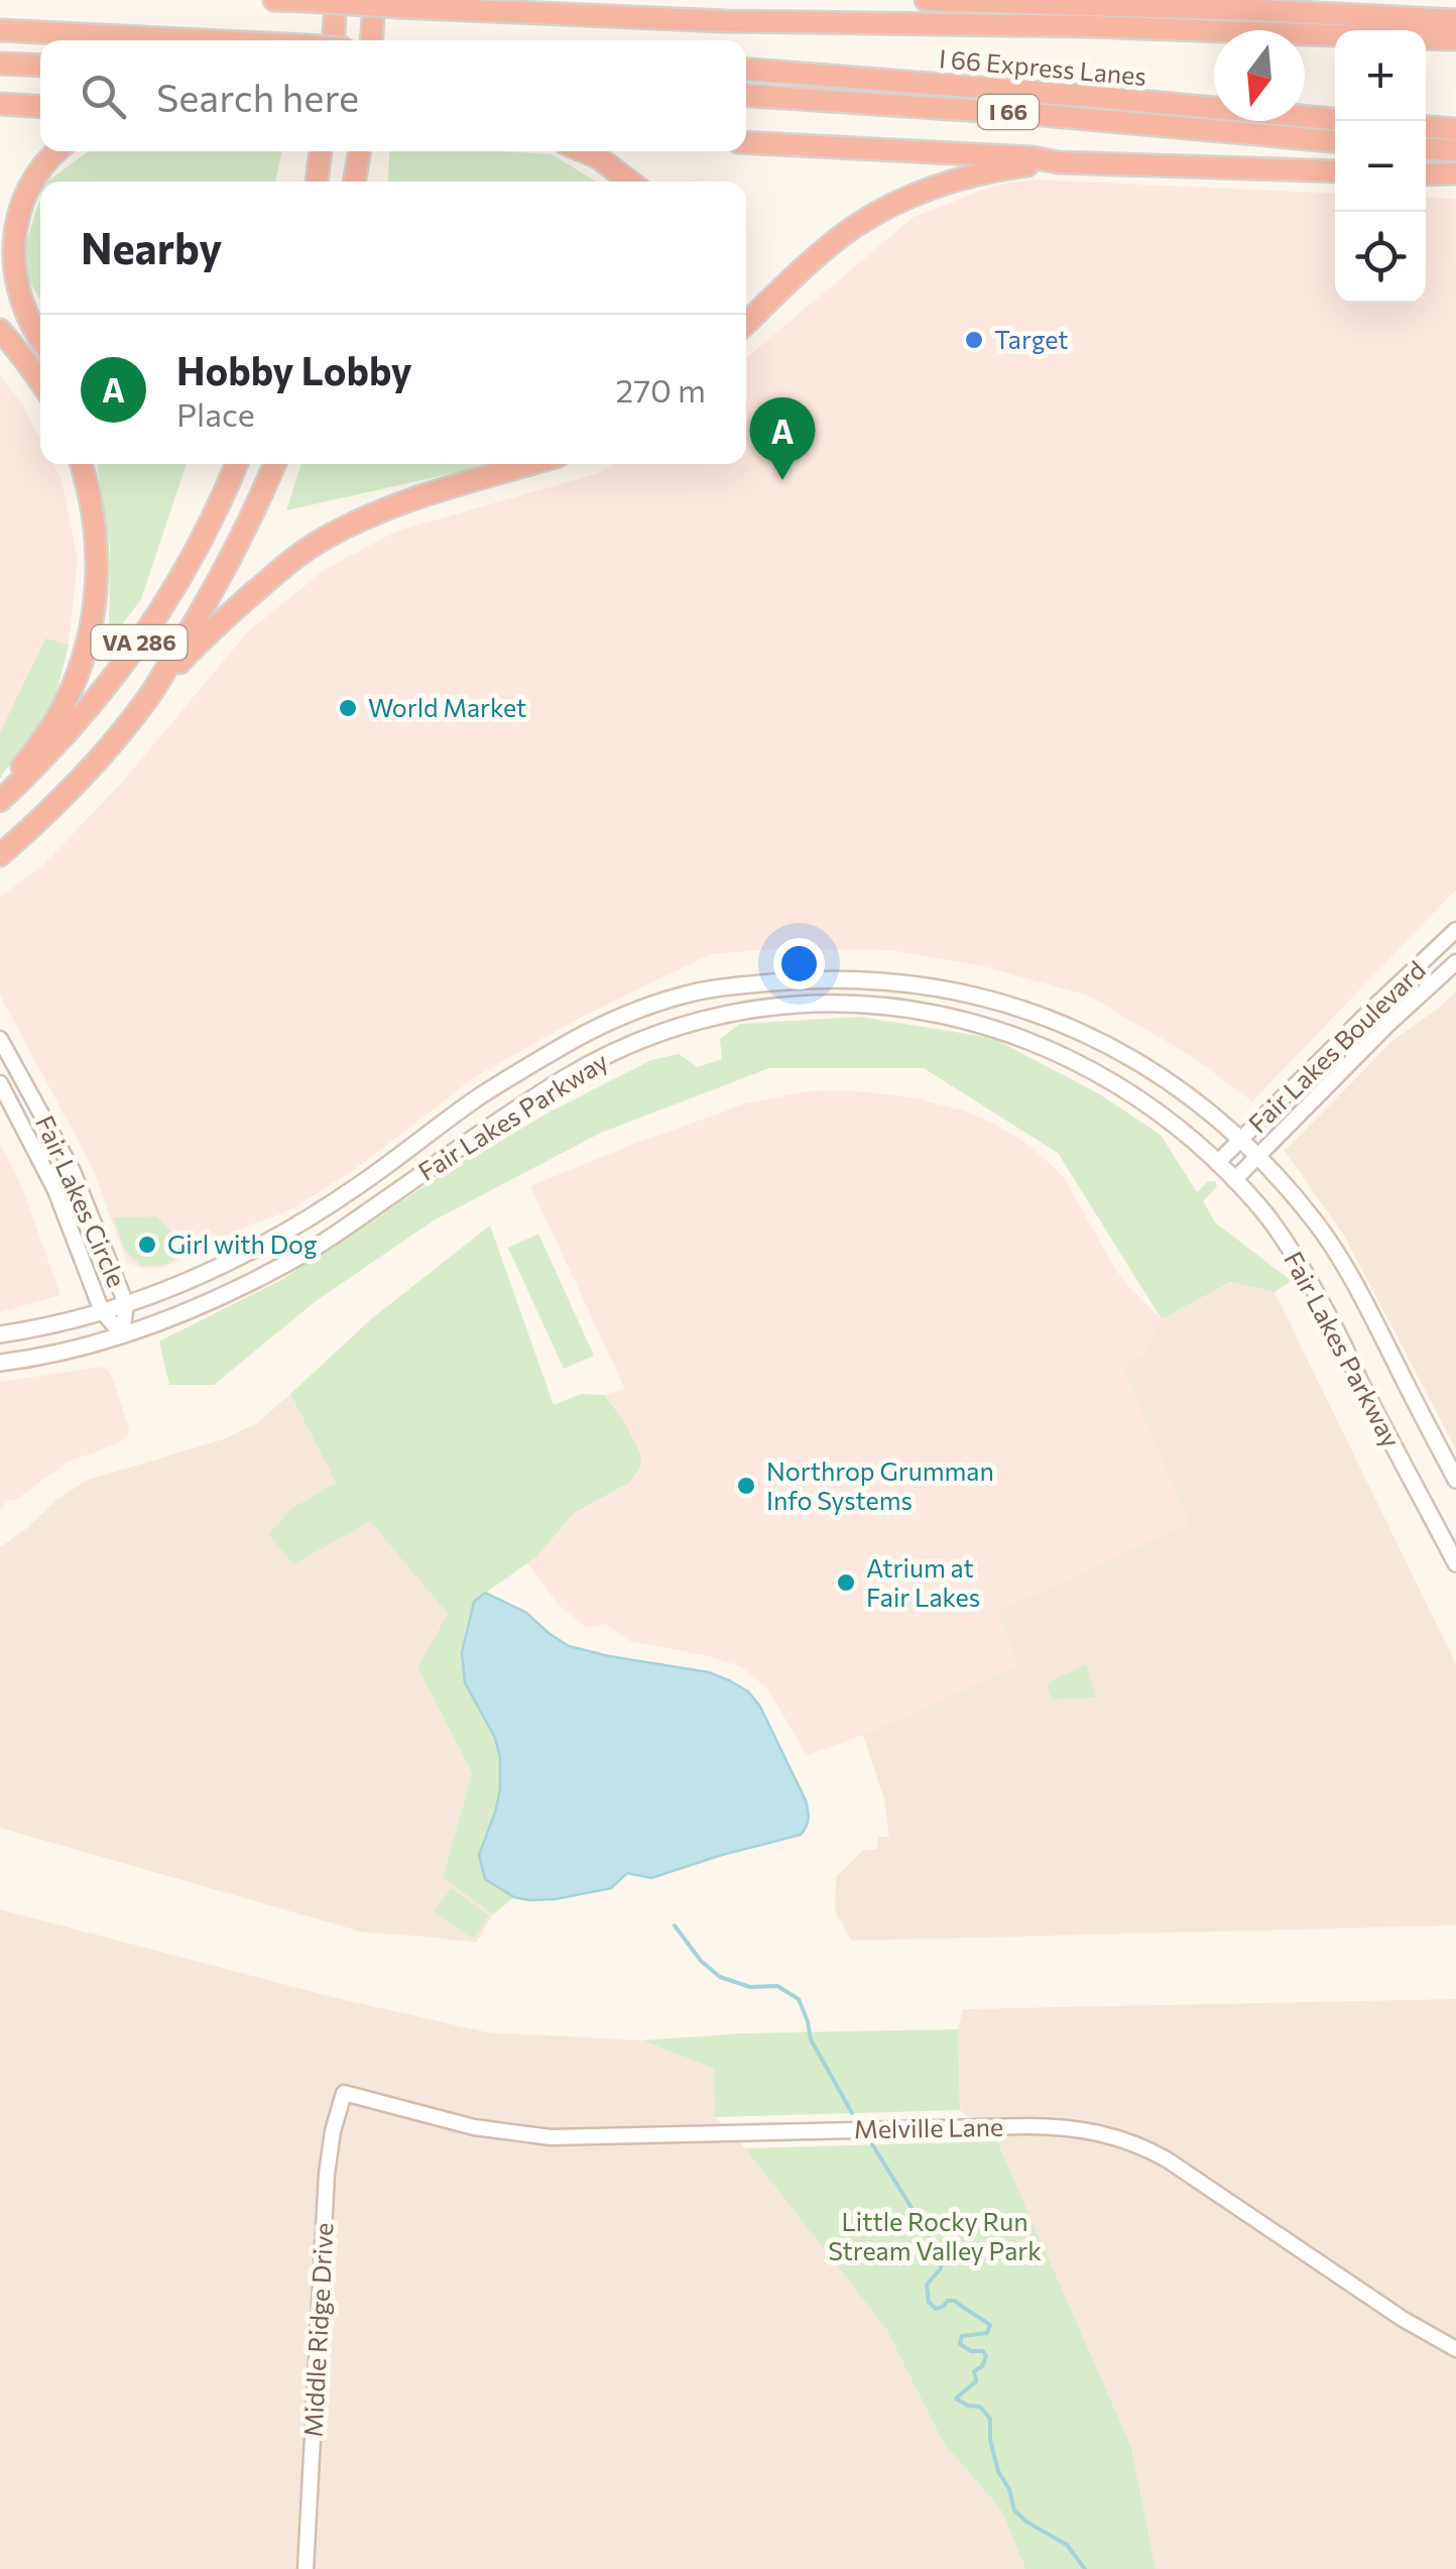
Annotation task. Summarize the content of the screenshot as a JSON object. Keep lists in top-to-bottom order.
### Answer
{
  "streets": {
    "highway": ["I 66 Express Lanes", "I 66", "VA 286"],
    "main road": ["Fair Lakes Parkway"],
    "street": [
      "Fair Lakes Boulevard",
      "Fair Lakes Circle",
      "Melville Lane",
      "Middle Ridge Drive"
    ]
  },
  "crossings": [
    ["Fair Lakes Boulevard", "Fair Lakes Parkway"],
    ["Fair Lakes Parkway", "Fair Lakes Circle"],
    ["Melville Lane", "Middle Ridge Drive"]
  ],
  "parks": ["Little Rocky Run Stream Valley Park"],
  "places": [
    "Target",
    "World Market",
    "Girl with Dog",
    "Northrop Grumman Info Systems",
    "Atrium at Fair Lakes"
  ],
  "north": "bottom",
  "page": {
    "map_buttons": ["+", "−"],
    "search": "Search here",
    "heading": "Nearby",
    "list": [
      {
        "mark": "A",
        "name": "Hobby Lobby",
        "note": "Place",
        "value": "270 m"
      }
    ],
    "pins": "A"
  }
}
